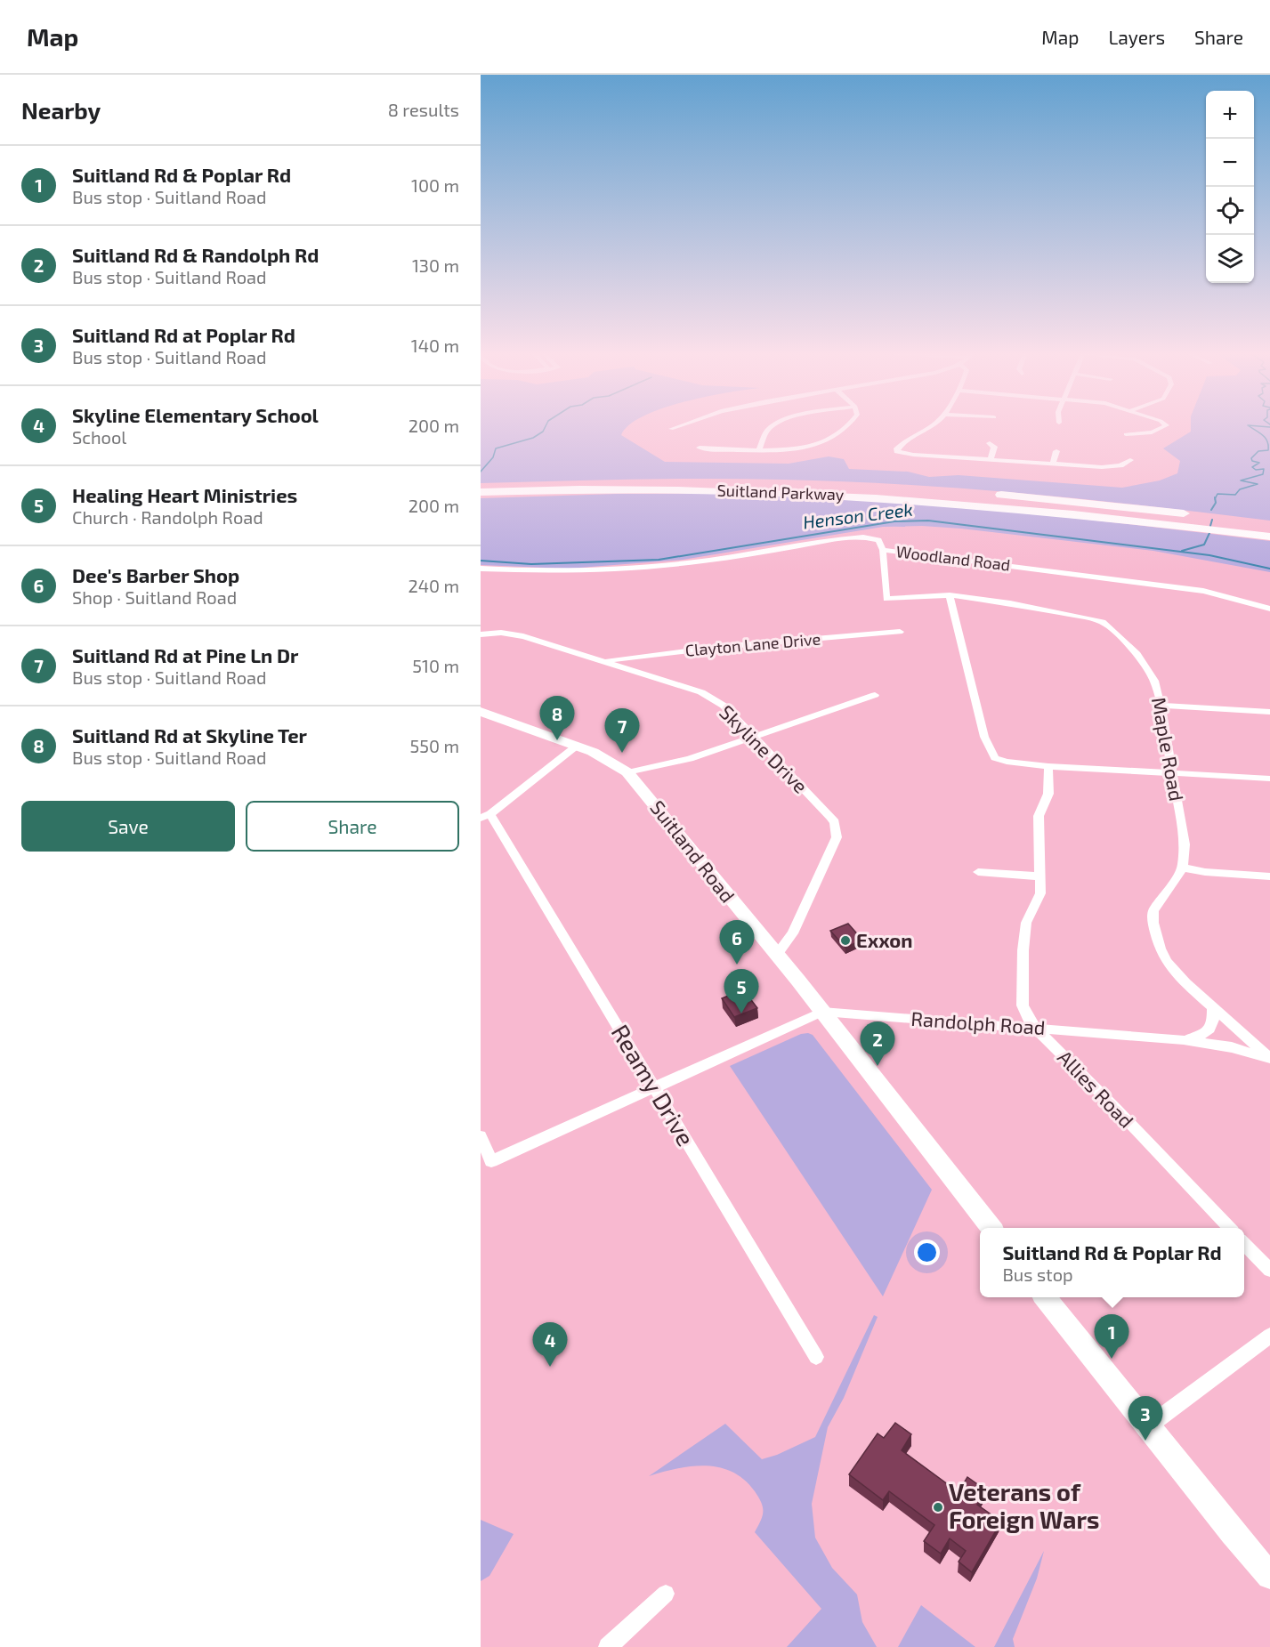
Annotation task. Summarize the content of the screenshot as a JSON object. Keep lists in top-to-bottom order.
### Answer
{
  "streets": {
    "highway": ["Suitland Parkway"],
    "main road": ["Suitland Road"],
    "street": [
      "Woodland Road",
      "Clayton Lane Drive",
      "Skyline Drive",
      "Maple Road",
      "Randolph Road",
      "Reamy Drive",
      "Allies Road"
    ]
  },
  "crossings": [
    ["Woodland Road", "Maple Road"],
    ["Clayton Lane Drive", "Skyline Drive"],
    ["Skyline Drive", "Suitland Road"],
    ["Suitland Road", "Randolph Road"],
    ["Randolph Road", "Reamy Drive"],
    ["Randolph Road", "Allies Road"]
  ],
  "water": ["Henson Creek"],
  "places": ["Exxon", "Veterans of Foreign Wars"],
  "page": {
    "header": "Map",
    "nav": ["Map", "Layers", "Share"],
    "heading": ["Nearby", "8 results"],
    "map_buttons": ["+", "−"],
    "list": [
      {
        "mark": "1",
        "name": "Suitland Rd & Poplar Rd",
        "note": "Bus stop · Suitland Road",
        "value": "100 m"
      },
      {
        "mark": "2",
        "name": "Suitland Rd & Randolph Rd",
        "note": "Bus stop · Suitland Road",
        "value": "130 m"
      },
      {
        "mark": "3",
        "name": "Suitland Rd at Poplar Rd",
        "note": "Bus stop · Suitland Road",
        "value": "140 m"
      },
      {
        "mark": "4",
        "name": "Skyline Elementary School",
        "note": "School",
        "value": "200 m"
      },
      {
        "mark": "5",
        "name": "Healing Heart Ministries",
        "note": "Church · Randolph Road",
        "value": "200 m"
      },
      {
        "mark": "6",
        "name": "Dee's Barber Shop",
        "note": "Shop · Suitland Road",
        "value": "240 m"
      },
      {
        "mark": "7",
        "name": "Suitland Rd at Pine Ln Dr",
        "note": "Bus stop · Suitland Road",
        "value": "510 m"
      },
      {
        "mark": "8",
        "name": "Suitland Rd at Skyline Ter",
        "note": "Bus stop · Suitland Road",
        "value": "550 m"
      }
    ],
    "pins": [
      "8",
      "7",
      "6",
      "5",
      "2",
      "1",
      "4",
      "3"
    ],
    "buttons": ["Save", "Share"],
    "popup": ["Suitland Rd & Poplar Rd", "Bus stop"]
  }
}
